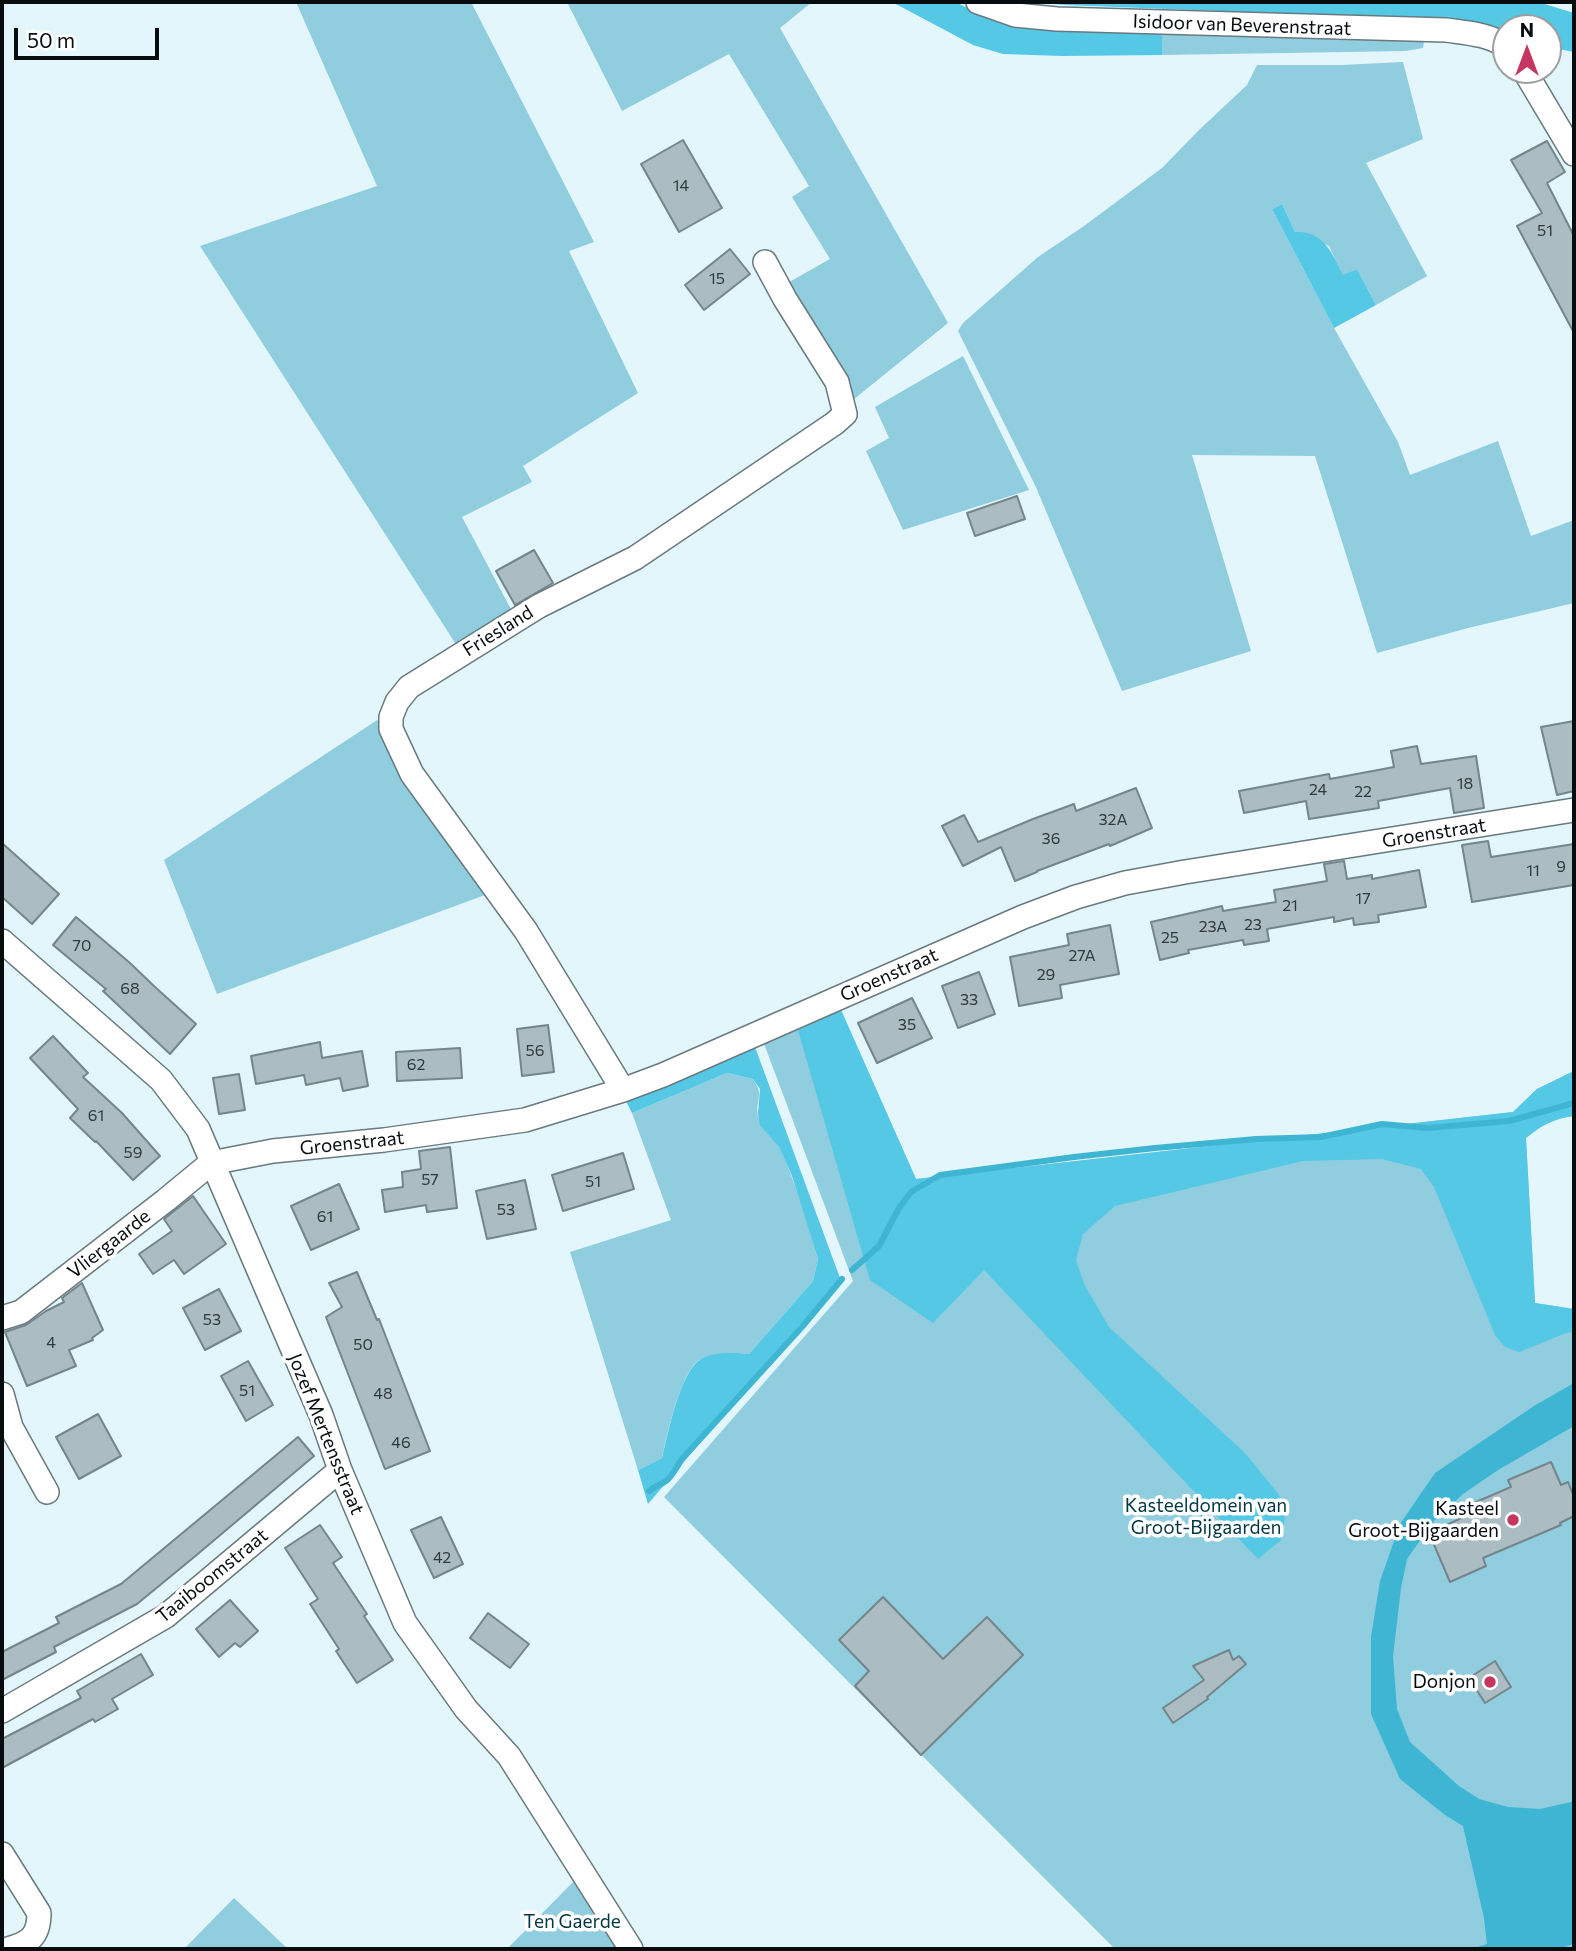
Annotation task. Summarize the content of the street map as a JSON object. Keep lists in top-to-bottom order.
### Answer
{
  "streets": {
    "street": [
      "Isidoor van Beverenstraat",
      "Friesland",
      "Groenstraat",
      "Vliergaarde",
      "Jozef Mertensstraat",
      "Taaiboomstraat"
    ]
  },
  "crossings": [
    ["Friesland", "Groenstraat"],
    ["Groenstraat", "Vliergaarde"],
    ["Groenstraat", "Jozef Mertensstraat"],
    ["Vliergaarde", "Jozef Mertensstraat"],
    ["Jozef Mertensstraat", "Taaiboomstraat"]
  ],
  "parks": ["Kasteeldomein van Groot-Bijgaarden", "Ten Gaerde"],
  "places": ["Kasteel Groot-Bijgaarden", "Donjon"],
  "house_numbers": [
    "14",
    "51",
    "15",
    "18",
    "24",
    "22",
    "32A",
    "36",
    "9",
    "11",
    "17",
    "21",
    "23",
    "23A",
    "25",
    "70",
    "27A",
    "29",
    "68",
    "33",
    "35",
    "56",
    "62",
    "61",
    "59",
    "57",
    "51",
    "53",
    "61",
    "53",
    "4",
    "50",
    "51",
    "48",
    "46",
    "42"
  ],
  "scale_bar": "50 m",
  "north": "top"
}
